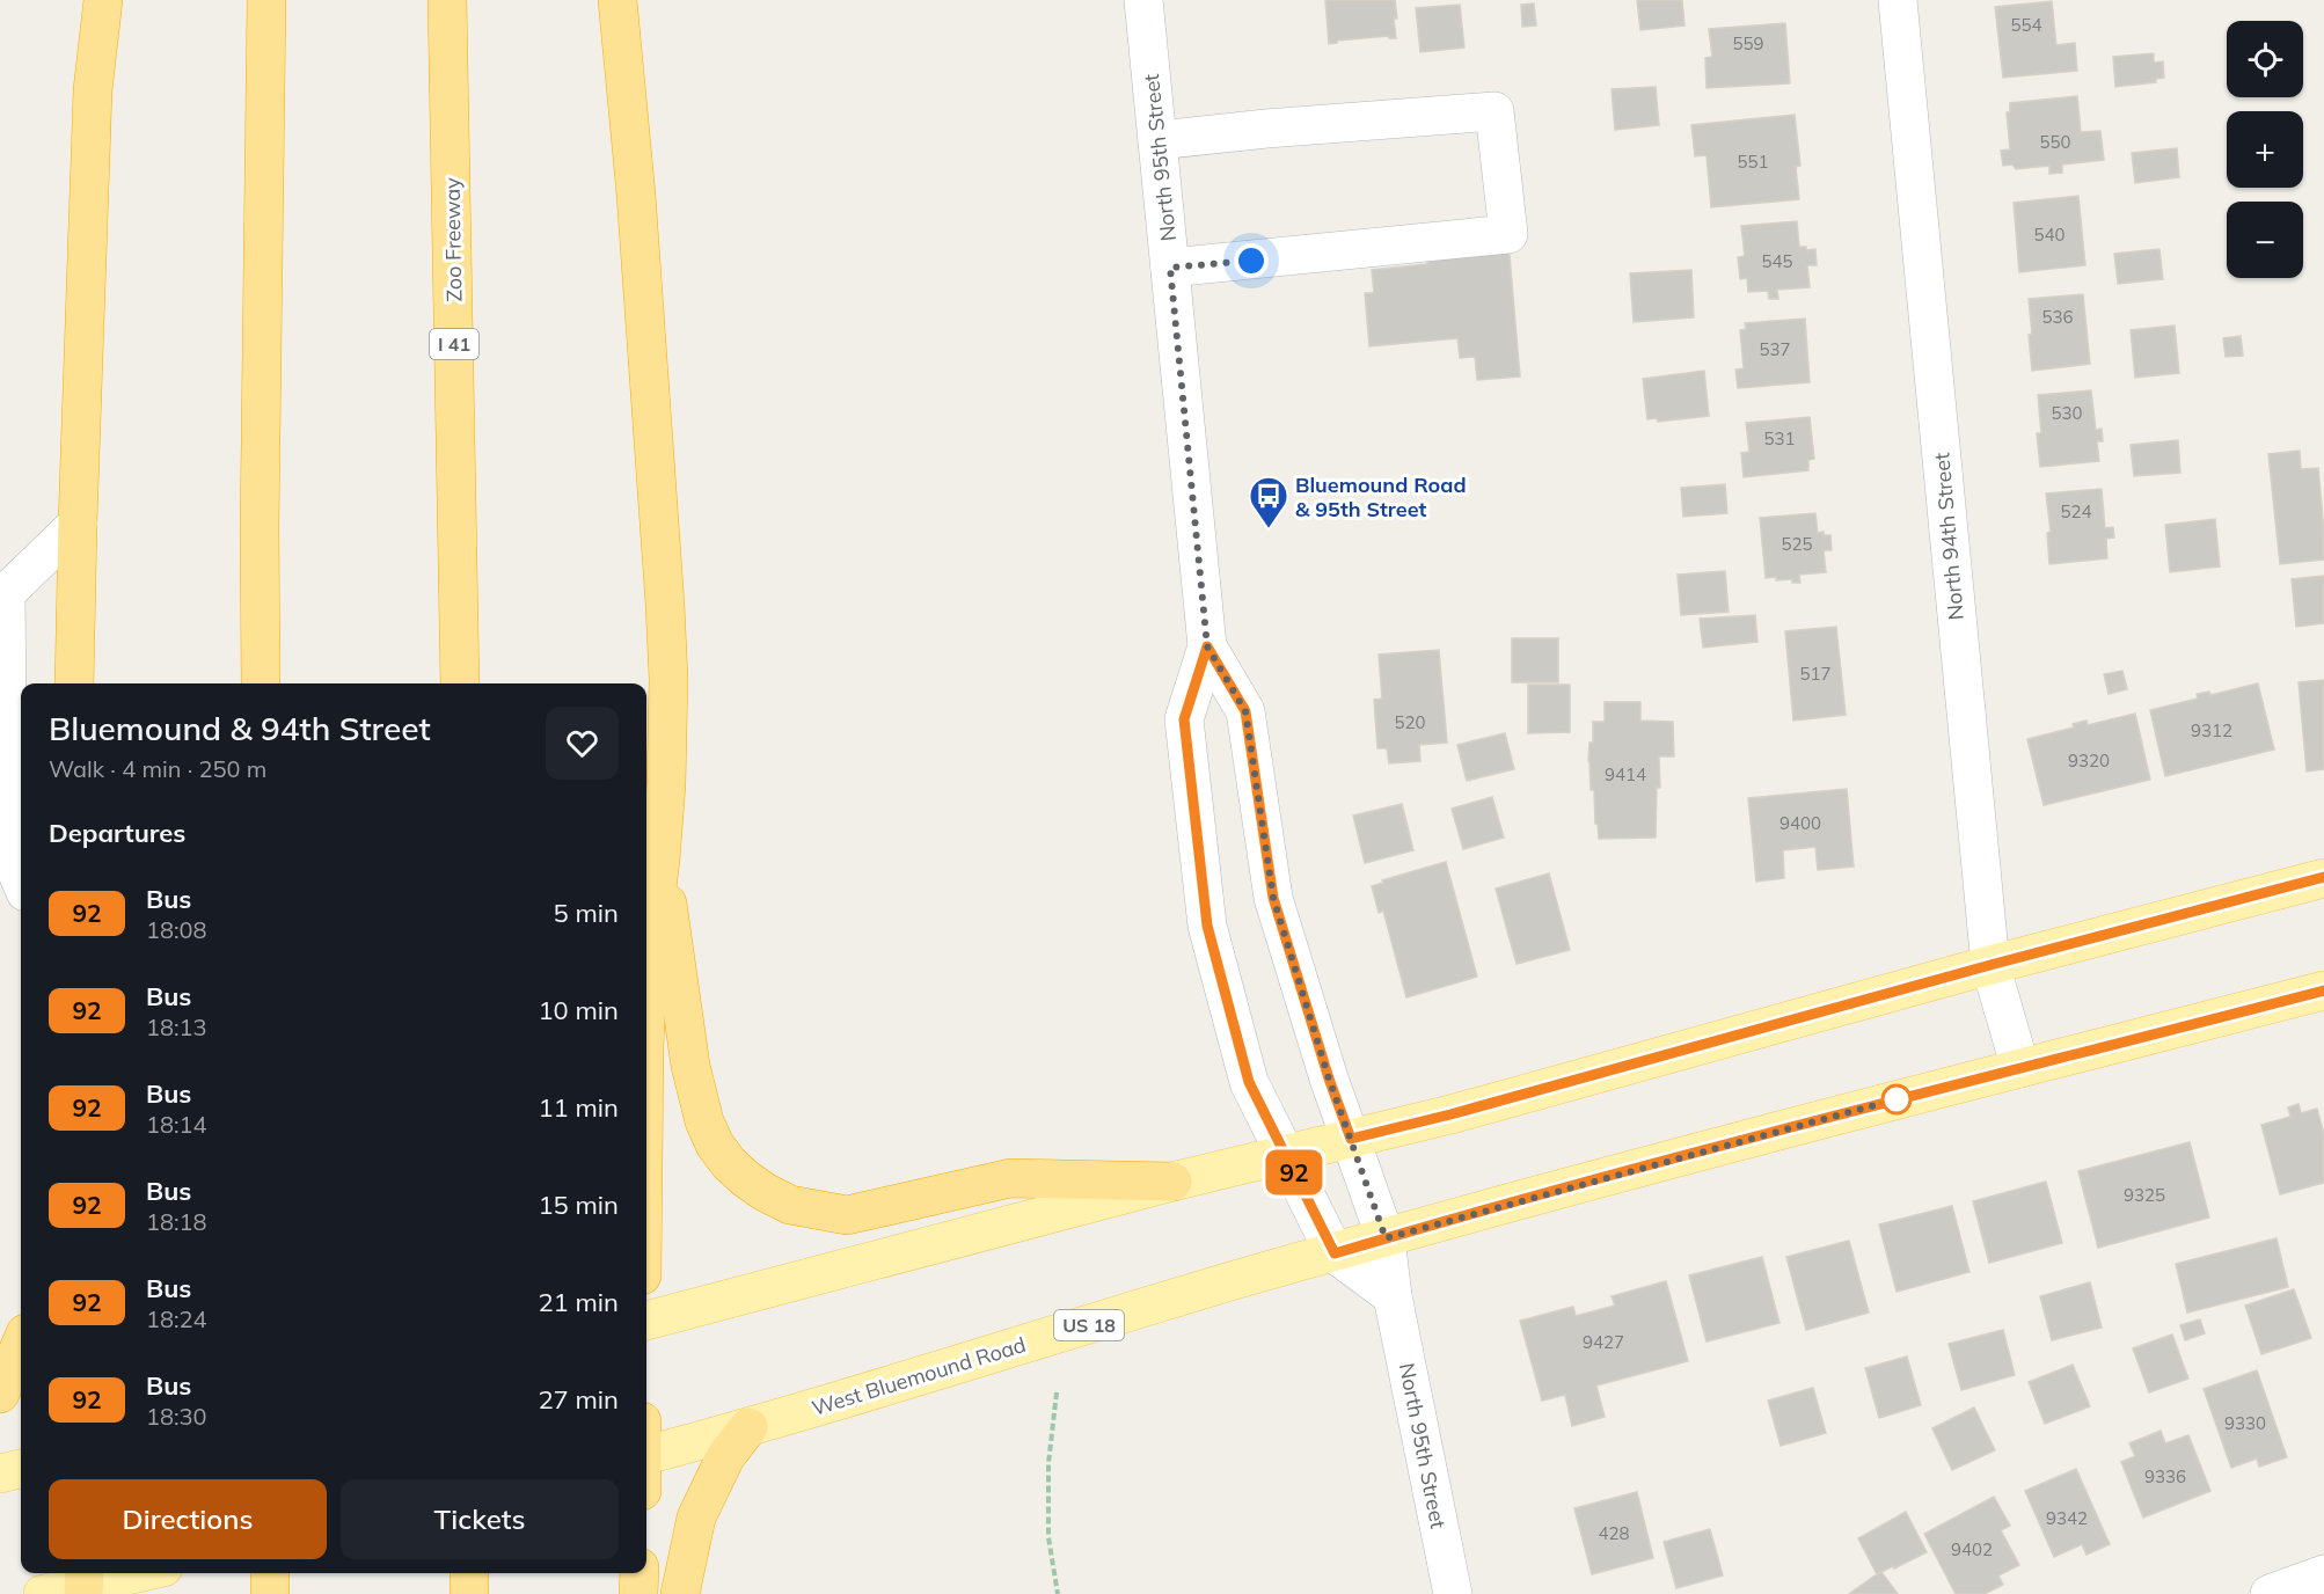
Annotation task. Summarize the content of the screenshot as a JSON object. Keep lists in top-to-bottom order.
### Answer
{
  "streets": {
    "highway": ["Zoo Freeway", "I 41"],
    "main road": ["US 18", "West Bluemound Road"],
    "street": ["North 95th Street", "North 94th Street"]
  },
  "crossings": [
    ["North 95th Street", "West Bluemound Road"],
    ["North 94th Street", "West Bluemound Road"]
  ],
  "places": {
    "bus stop": ["Bluemound Road & 95th Street"]
  },
  "lines": ["bus line 92"],
  "house_numbers": [
    "554",
    "559",
    "550",
    "551",
    "540",
    "545",
    "536",
    "537",
    "530",
    "531",
    "524",
    "525",
    "517",
    "520",
    "9312",
    "9320",
    "9414",
    "9400",
    "9325",
    "9427",
    "9330",
    "9336",
    "9342",
    "428",
    "9402"
  ],
  "page": {
    "on_map": "92",
    "map_buttons": ["+", "−"],
    "heading": [
      ["Bluemound & 94th Street", "Walk · 4 min · 250 m"],
      "Departures"
    ],
    "list": [
      {
        "mark": "92",
        "name": "Bus",
        "note": "18:08",
        "value": "5 min"
      },
      {
        "mark": "92",
        "name": "Bus",
        "note": "18:13",
        "value": "10 min"
      },
      {
        "mark": "92",
        "name": "Bus",
        "note": "18:14",
        "value": "11 min"
      },
      {
        "mark": "92",
        "name": "Bus",
        "note": "18:18",
        "value": "15 min"
      },
      {
        "mark": "92",
        "name": "Bus",
        "note": "18:24",
        "value": "21 min"
      },
      {
        "mark": "92",
        "name": "Bus",
        "note": "18:30",
        "value": "27 min"
      }
    ],
    "buttons": ["Directions", "Tickets"]
  }
}
